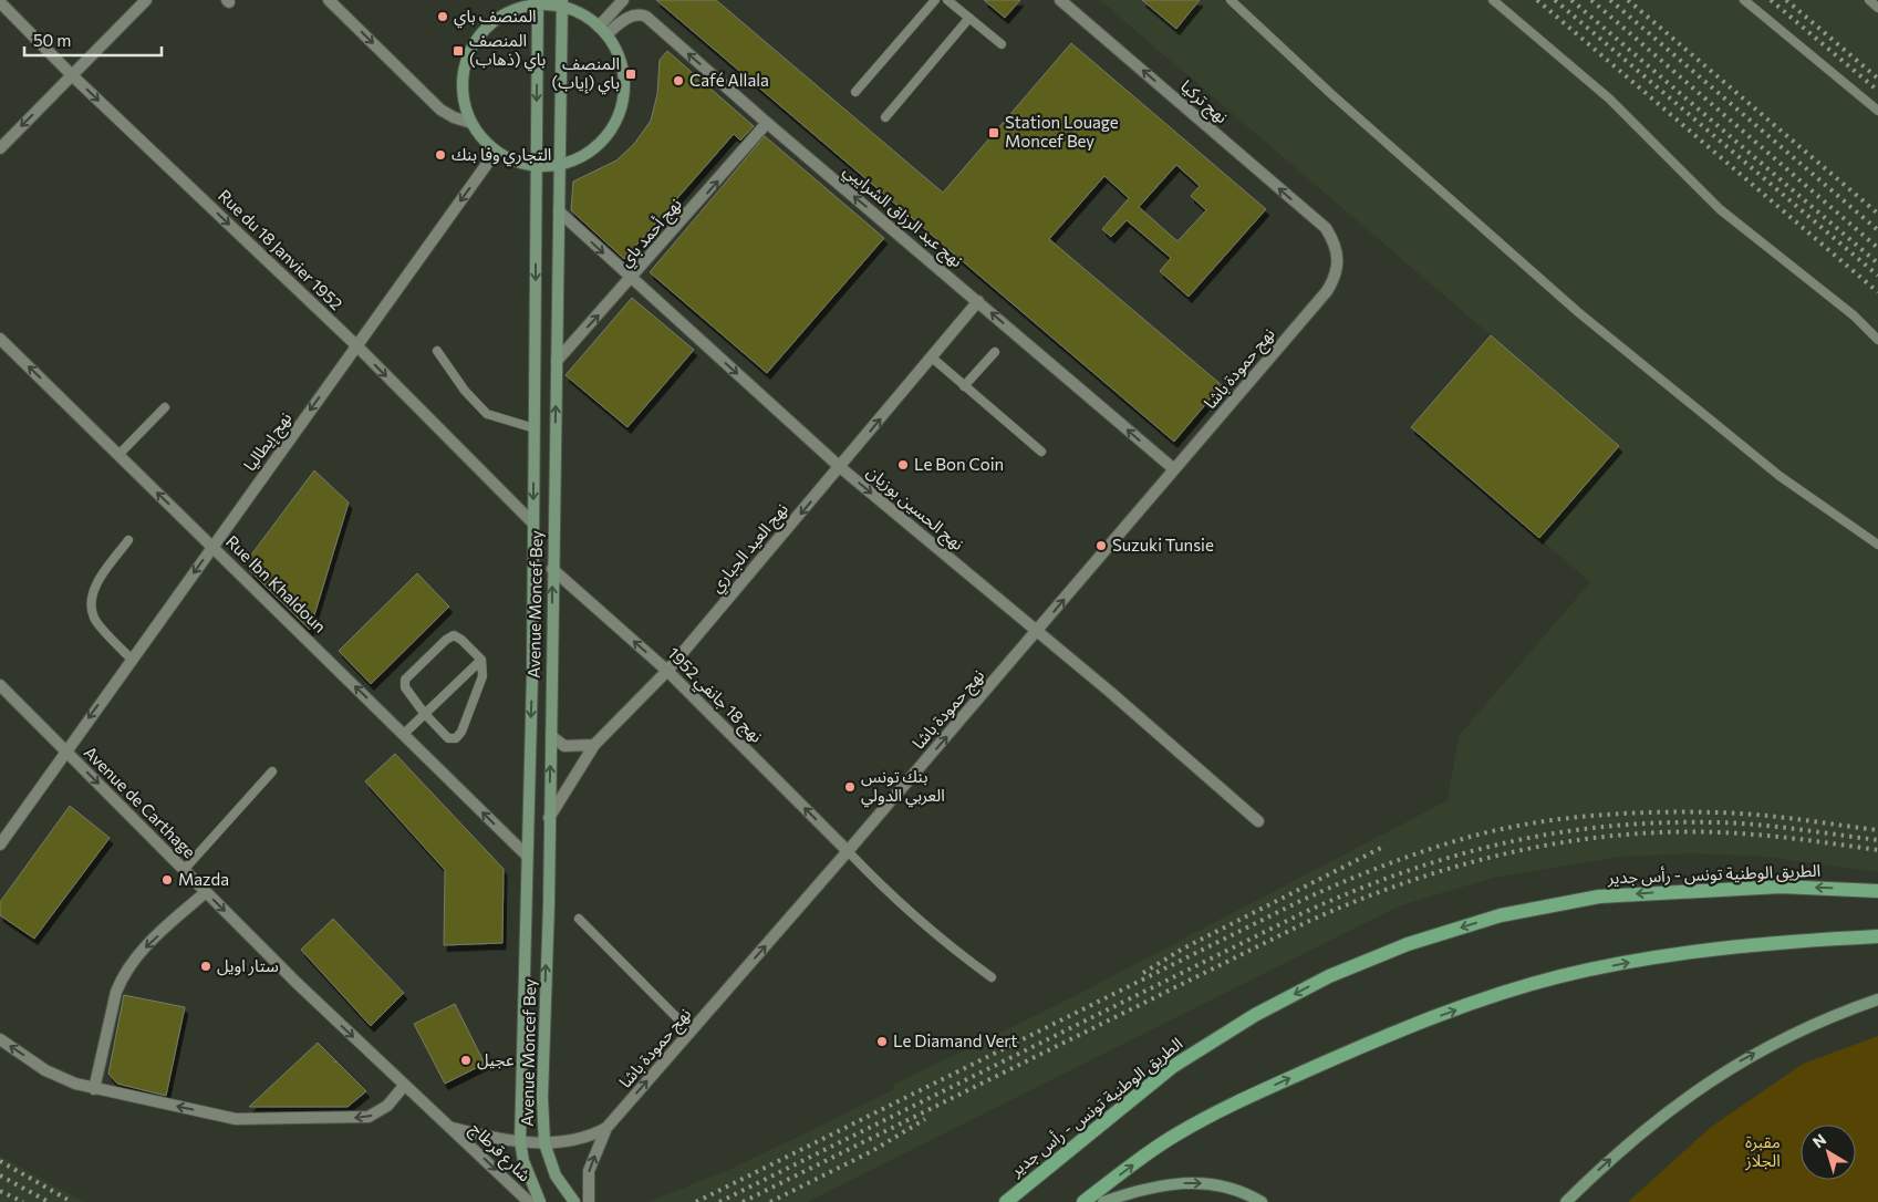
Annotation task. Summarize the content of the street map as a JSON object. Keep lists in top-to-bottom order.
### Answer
{
  "streets": {
    "main road": ["Avenue Moncef Bey", "الطريق الوطنية تونس - رأس جدير"],
    "street": [
      "نهج تركيا",
      "نهج عبد الرزاق الشرايبي",
      "نهج أحمد باي",
      "Rue du 18 Janvier 1952",
      "نهج حمودة باشا",
      "نهج إيطاليا",
      "نهج الحسين بوزيان",
      "نهج العيد الجباري",
      "Rue Ibn Khaldoun",
      "نهج 18 جانفي 1952",
      "Avenue de Carthage",
      "شارع قرطاج"
    ]
  },
  "crossings": [
    ["نهج تركيا", "نهج حمودة باشا"],
    ["نهج عبد الرزاق الشرايبي", "نهج أحمد باي"],
    ["نهج عبد الرزاق الشرايبي", "نهج حمودة باشا"],
    ["نهج عبد الرزاق الشرايبي", "نهج العيد الجباري"],
    ["نهج أحمد باي", "نهج الحسين بوزيان"],
    ["نهج أحمد باي", "Avenue Moncef Bey"],
    ["Rue du 18 Janvier 1952", "نهج إيطاليا"],
    ["Rue du 18 Janvier 1952", "Avenue Moncef Bey"],
    ["نهج حمودة باشا", "نهج الحسين بوزيان"],
    ["نهج حمودة باشا", "Avenue Moncef Bey"],
    ["نهج حمودة باشا", "نهج 18 جانفي 1952"],
    ["نهج حمودة باشا", "Avenue de Carthage"],
    ["نهج حمودة باشا", "شارع قرطاج"],
    ["نهج إيطاليا", "Rue Ibn Khaldoun"],
    ["نهج إيطاليا", "Avenue de Carthage"],
    ["نهج الحسين بوزيان", "نهج العيد الجباري"],
    ["نهج الحسين بوزيان", "Avenue Moncef Bey"],
    ["نهج العيد الجباري", "Avenue Moncef Bey"],
    ["نهج العيد الجباري", "نهج 18 جانفي 1952"],
    ["Rue Ibn Khaldoun", "Avenue Moncef Bey"],
    ["Avenue Moncef Bey", "نهج 18 جانفي 1952"],
    ["Avenue de Carthage", "شارع قرطاج"]
  ],
  "one_way": [
    "نهج تركيا",
    "نهج عبد الرزاق الشرايبي",
    "نهج أحمد باي",
    "Rue du 18 Janvier 1952",
    "نهج حمودة باشا",
    "نهج إيطاليا",
    "نهج الحسين بوزيان",
    "Rue Ibn Khaldoun",
    "نهج 18 جانفي 1952",
    "Avenue de Carthage",
    "شارع قرطاج"
  ],
  "parks": ["مقبرة الجلاز"],
  "places": {
    "other": [
      "المنصف باي",
      "Café Allala",
      "التجاري وفا بنك",
      "Le Bon Coin",
      "Suzuki Tunsie",
      "بنك تونس العربي الدولي",
      "Mazda",
      "ستار اويل",
      "Le Diamand Vert",
      "عجيل"
    ],
    "transit": ["المنصف باي (ذهاب)", "المنصف باي (إياب)", "Station Louage Moncef Bey"]
  },
  "scale_bar": "50 m",
  "north": "top left"
}
